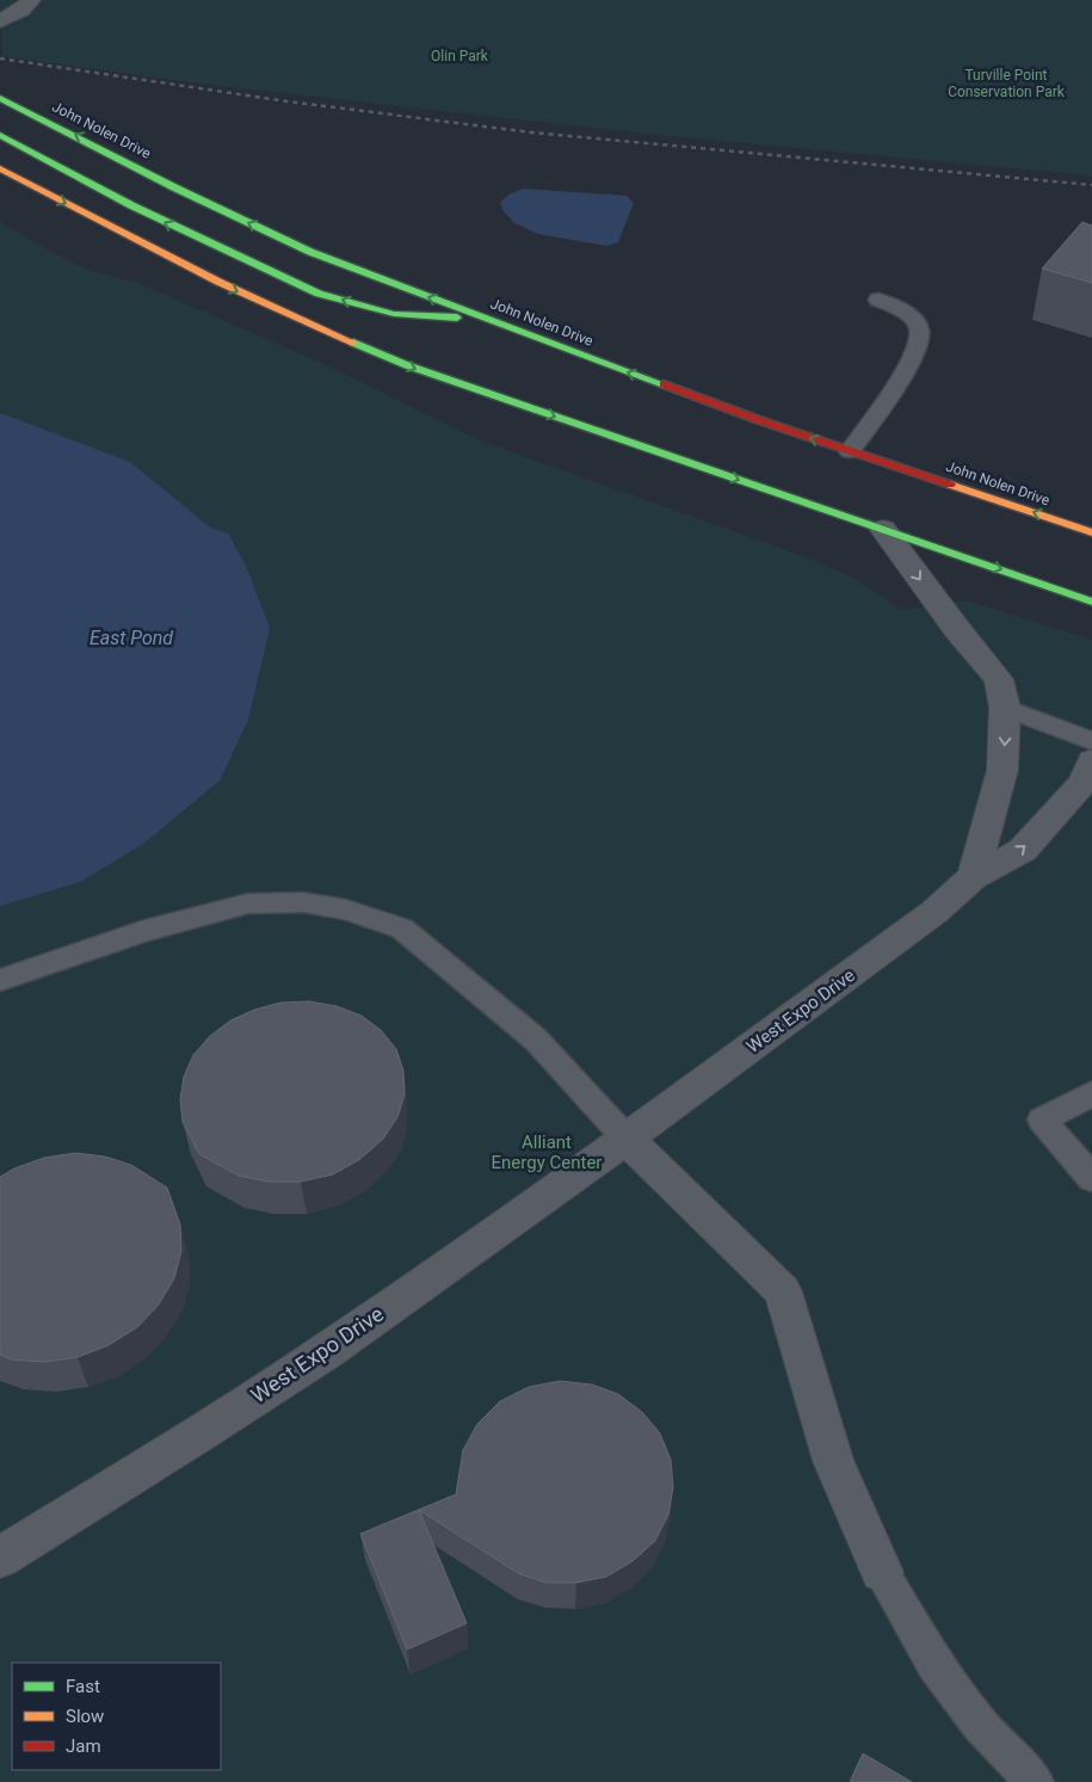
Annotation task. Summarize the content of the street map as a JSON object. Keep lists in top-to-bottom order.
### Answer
{
  "streets": {
    "main road": ["John Nolen Drive"],
    "street": ["West Expo Drive"]
  },
  "water": ["East Pond"],
  "parks": ["Olin Park", "Turville Point Conservation Park", "Alliant Energy Center"],
  "legend": ["Fast", "Slow", "Jam"]
}
